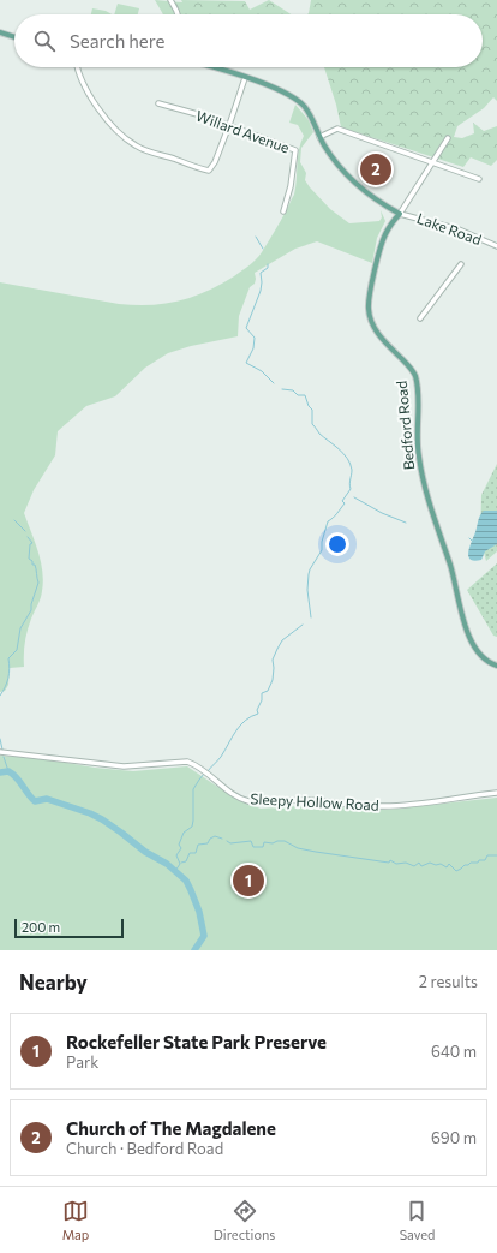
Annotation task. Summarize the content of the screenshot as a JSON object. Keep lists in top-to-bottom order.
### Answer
{
  "streets": {
    "main road": ["Bedford Road"],
    "street": ["Willard Avenue", "Lake Road", "Sleepy Hollow Road"]
  },
  "crossings": [
    ["Lake Road", "Bedford Road"]
  ],
  "scale_bar": "200 m",
  "page": {
    "search": "Search here",
    "pins": ["2", "1"],
    "scale": "200 m",
    "heading": ["Nearby", "2 results"],
    "list": [
      {
        "mark": "1",
        "name": "Rockefeller State Park Preserve",
        "note": "Park",
        "value": "640 m"
      },
      {
        "mark": "2",
        "name": "Church of The Magdalene",
        "note": "Church · Bedford Road",
        "value": "690 m"
      }
    ],
    "nav": ["Map", "Directions", "Saved"]
  }
}
